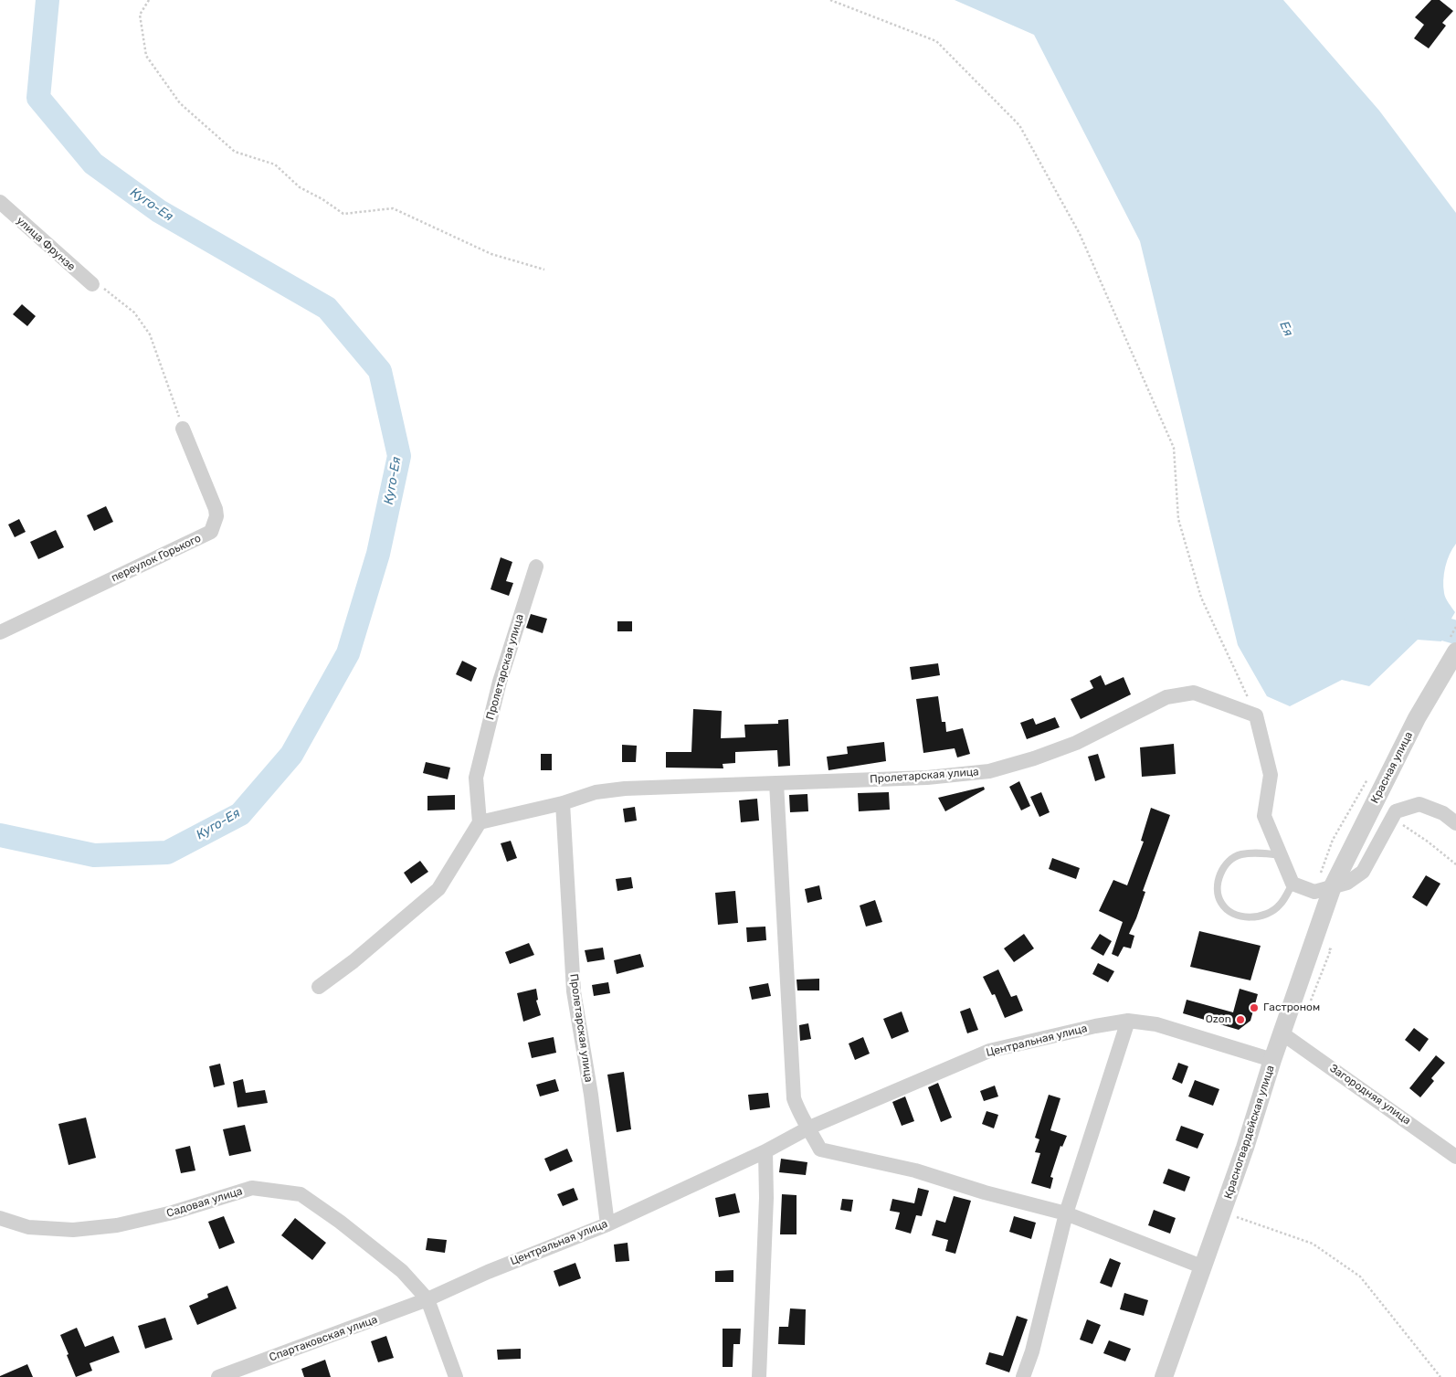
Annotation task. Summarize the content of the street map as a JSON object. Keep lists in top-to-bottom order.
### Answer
{
  "streets": {
    "street": [
      "улица Фрунзе",
      "переулок Горького",
      "Пролетарская улица",
      "Красная улица",
      "Центральная улица",
      "Загородняя улица",
      "Красногвардейская улица",
      "Садовая улица",
      "Спартаковская улица"
    ]
  },
  "crossings": [
    ["Пролетарская улица", "Центральная улица"],
    ["Красная улица", "Красногвардейская улица"],
    ["Центральная улица", "Красногвардейская улица"],
    ["Центральная улица", "Садовая улица"],
    ["Центральная улица", "Спартаковская улица"],
    ["Загородняя улица", "Красногвардейская улица"],
    ["Садовая улица", "Спартаковская улица"]
  ],
  "water": ["Куго-Ея", "Ея"],
  "places": ["Гастроном", "Ozon"]
}
